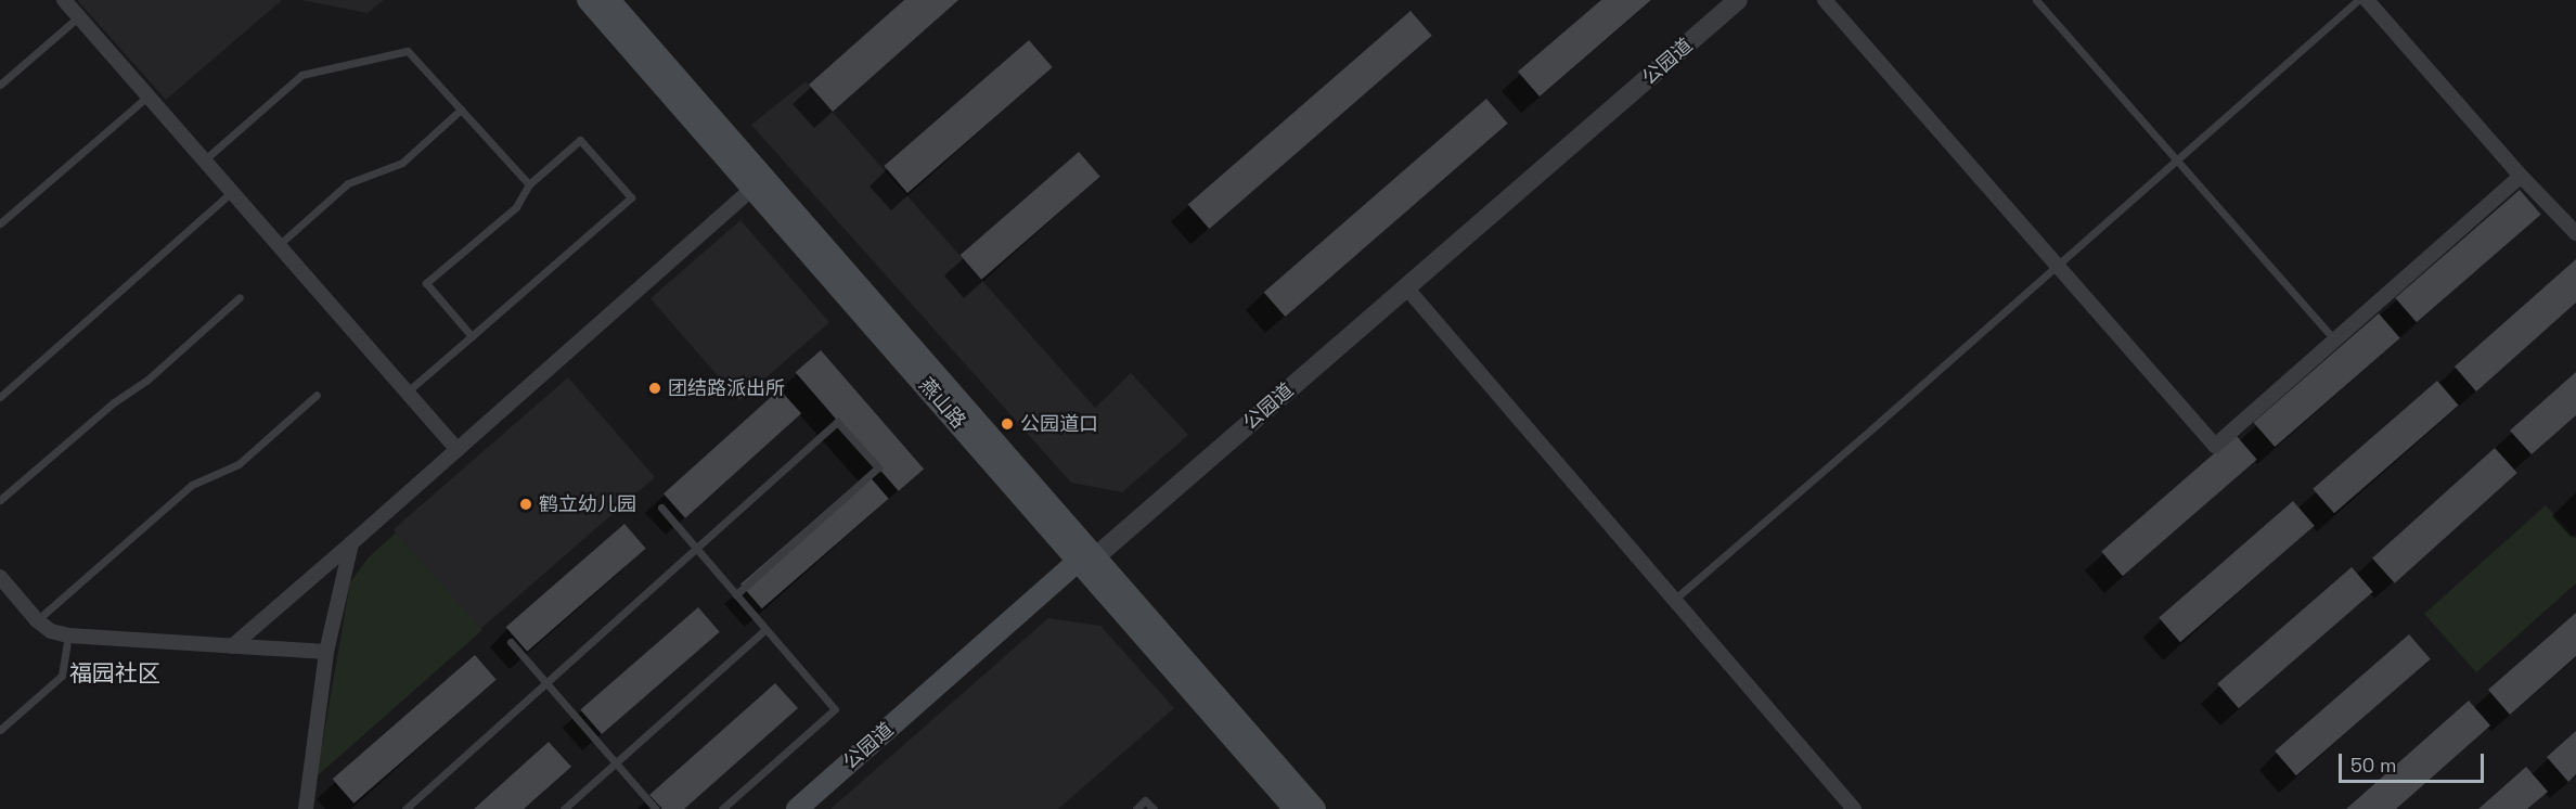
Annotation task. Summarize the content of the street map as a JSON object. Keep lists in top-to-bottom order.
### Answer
{
  "streets": {
    "main road": ["公园道", "燕山路"]
  },
  "crossings": [
    ["公园道", "燕山路"]
  ],
  "districts": ["福园社区"],
  "places": ["团结路派出所", "公园道口", "鹤立幼儿园"],
  "scale_bar": "50 m"
}
